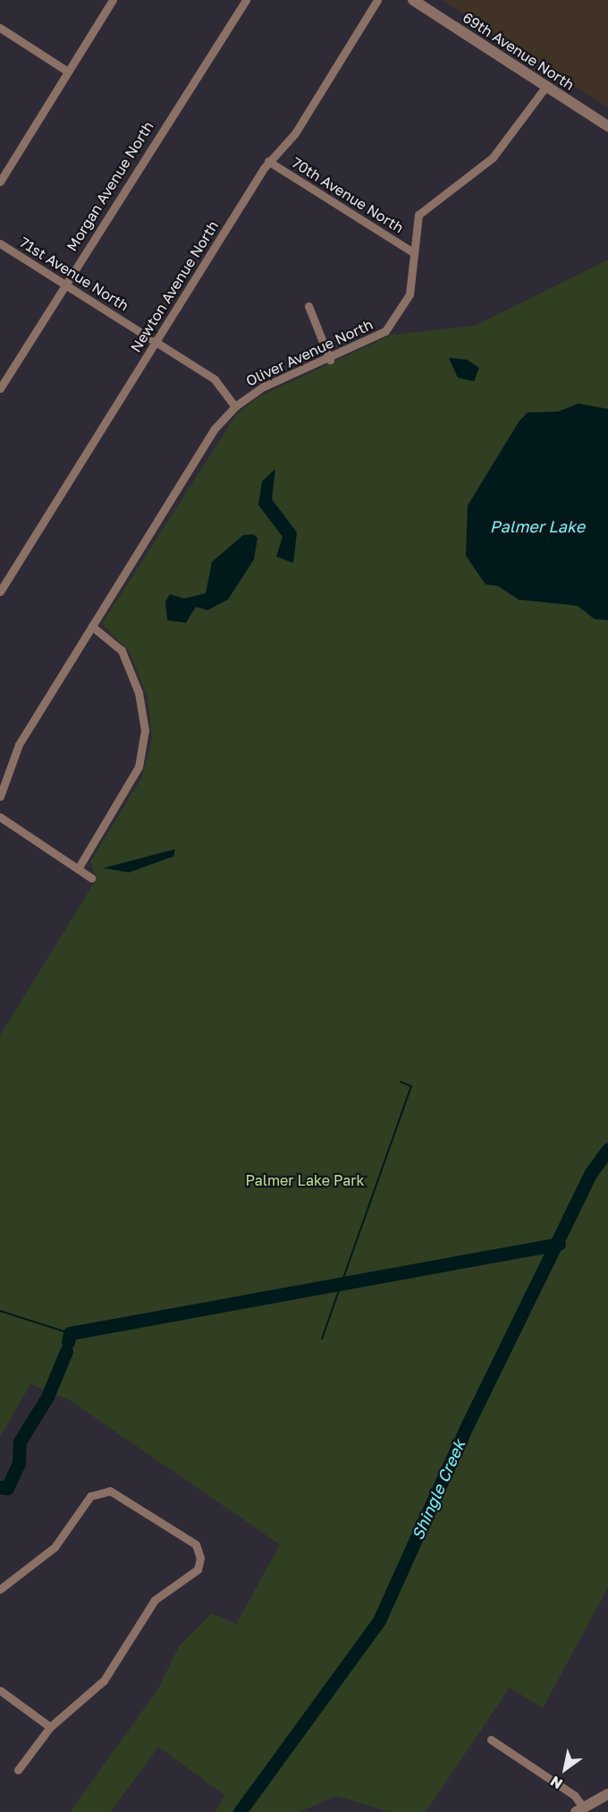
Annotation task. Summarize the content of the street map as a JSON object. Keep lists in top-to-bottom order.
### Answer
{
  "streets": {
    "street": [
      "69th Avenue North",
      "Morgan Avenue North",
      "70th Avenue North",
      "71st Avenue North",
      "Newton Avenue North",
      "Oliver Avenue North"
    ]
  },
  "crossings": [
    ["69th Avenue North", "Oliver Avenue North"],
    ["Morgan Avenue North", "71st Avenue North"],
    ["70th Avenue North", "Newton Avenue North"],
    ["70th Avenue North", "Oliver Avenue North"],
    ["71st Avenue North", "Newton Avenue North"],
    ["71st Avenue North", "Oliver Avenue North"]
  ],
  "water": ["Palmer Lake", "Shingle Creek"],
  "parks": ["Palmer Lake Park"],
  "north": "bottom left"
}
